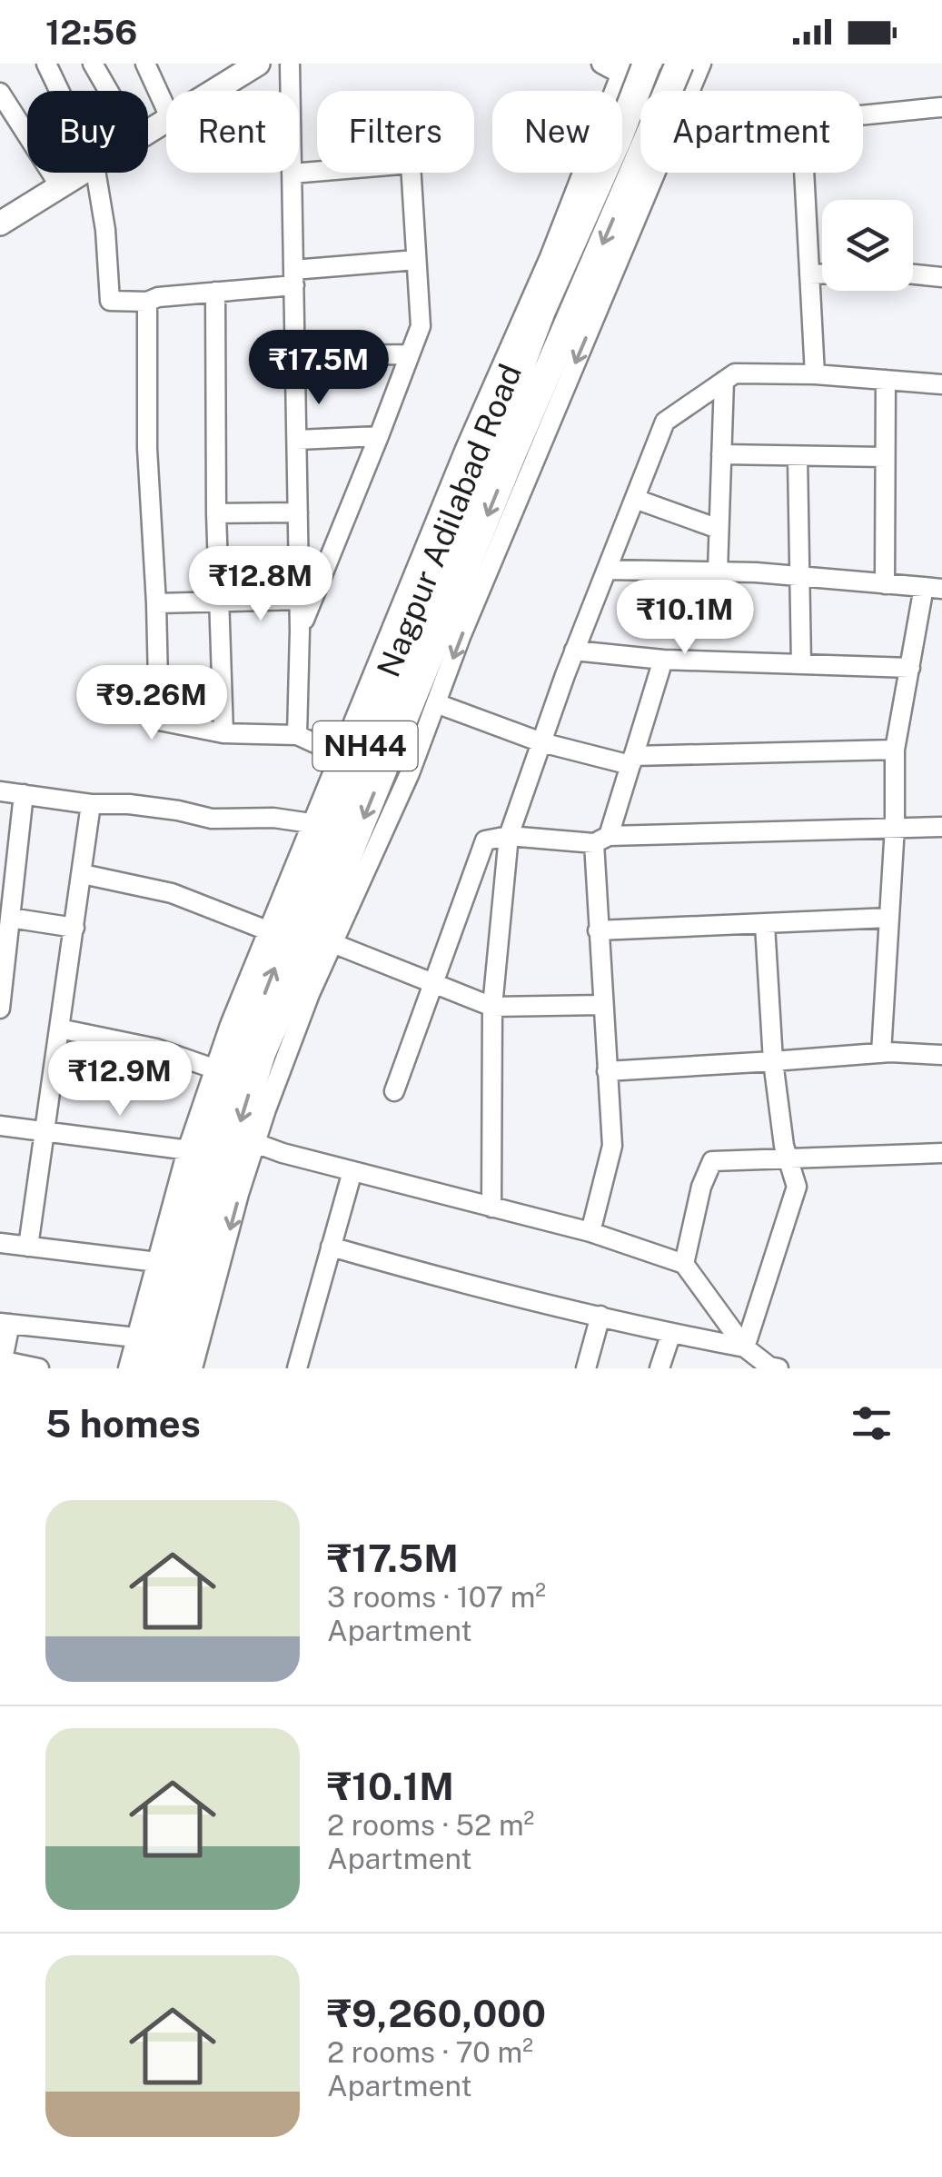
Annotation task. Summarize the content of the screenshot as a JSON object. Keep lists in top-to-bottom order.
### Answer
{
  "streets": {
    "highway": ["Nagpur Adilabad Road", "NH44"]
  },
  "page": {
    "status": "12:56",
    "chip": [
      "Buy",
      "Rent",
      "Filters",
      "New",
      "Apartment"
    ],
    "price": [
      "₹17.5M",
      "₹12.8M",
      "₹10.1M",
      "₹9.26M",
      "₹12.9M"
    ],
    "heading": "5 homes",
    "list": [
      {
        "name": "₹17.5M",
        "note": "3 rooms · 107 m² · Apartment"
      },
      {
        "name": "₹10.1M",
        "note": "2 rooms · 52 m² · Apartment"
      },
      {
        "name": "₹9,260,000",
        "note": "2 rooms · 70 m² · Apartment"
      }
    ]
  }
}
